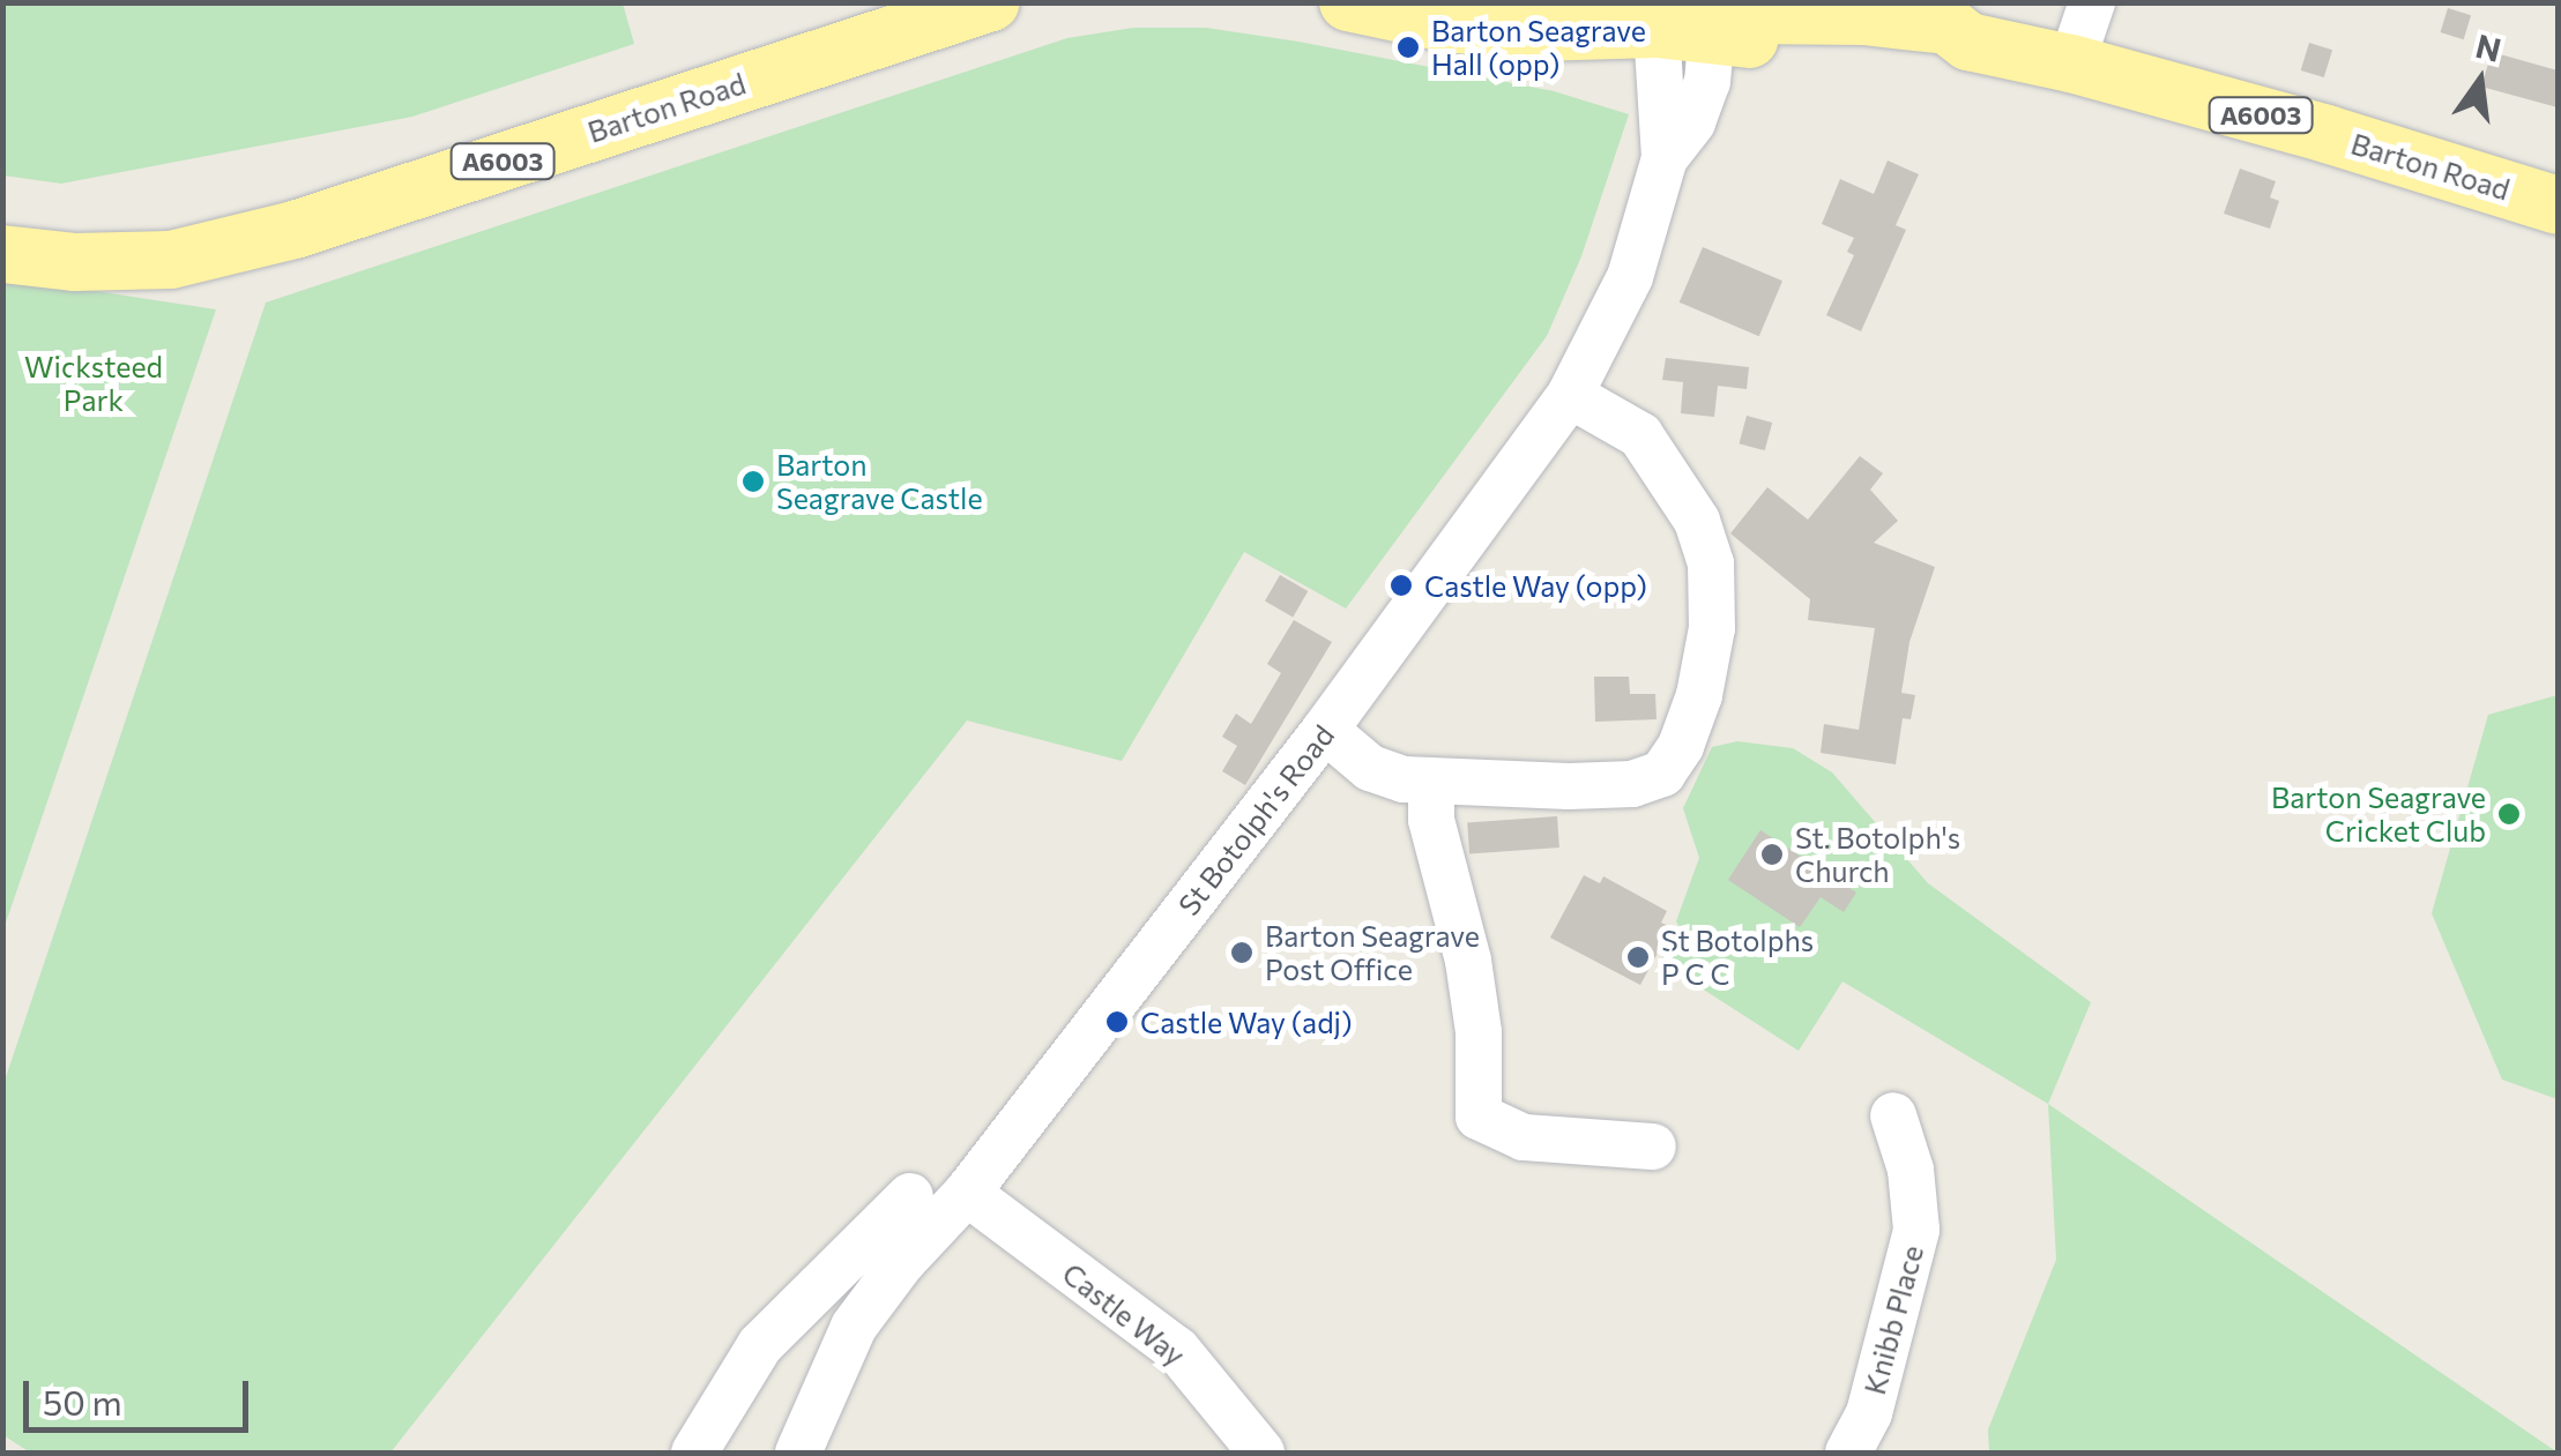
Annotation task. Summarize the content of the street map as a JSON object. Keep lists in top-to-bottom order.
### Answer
{
  "streets": {
    "main road": ["Barton Road", "A6003"],
    "street": ["St Botolph's Road", "Castle Way", "Knibb Place"]
  },
  "crossings": [
    ["Barton Road", "St Botolph's Road"],
    ["St Botolph's Road", "Castle Way"]
  ],
  "parks": ["Wicksteed Park"],
  "places": [
    "Barton Seagrave Hall (opp)",
    "Barton Seagrave Castle",
    "Castle Way (opp)",
    "Barton Seagrave Cricket Club",
    "St. Botolph's Church",
    "Barton Seagrave Post Office",
    "St Botolphs P C C",
    "Castle Way (adj)"
  ],
  "scale_bar": "50 m",
  "north": "top"
}
